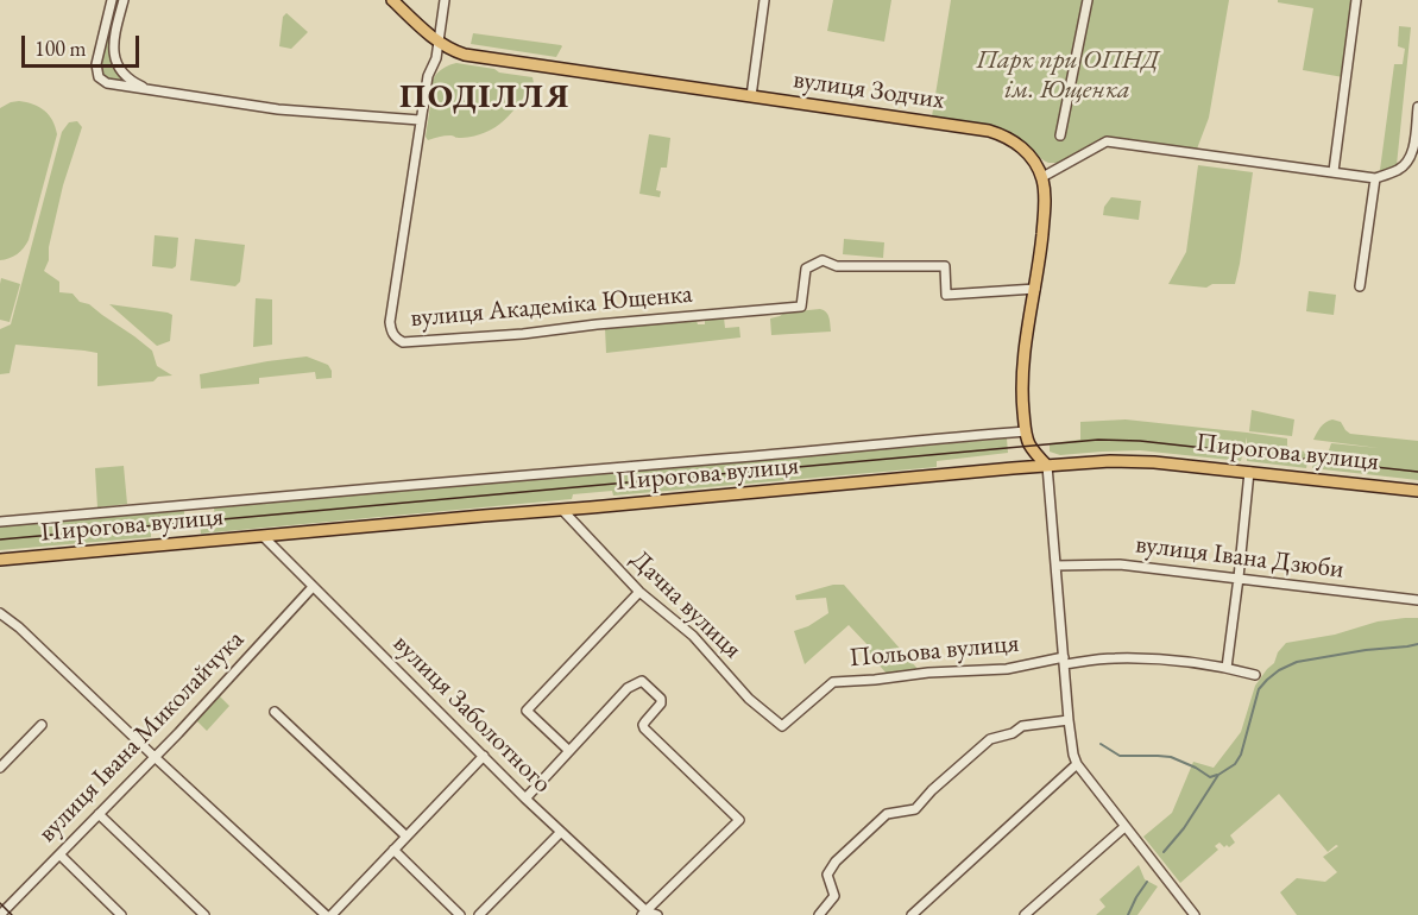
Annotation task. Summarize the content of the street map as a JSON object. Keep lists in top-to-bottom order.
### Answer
{
  "streets": {
    "main road": ["вулиця Зодчих", "Пирогова вулиця"],
    "street": [
      "вулиця Академіка Ющенка",
      "вулиця Івана Дзюби",
      "Дачна вулиця",
      "Польова вулиця",
      "вулиця Заболотного",
      "вулиця Івана Миколайчука"
    ]
  },
  "crossings": [
    ["вулиця Зодчих", "вулиця Академіка Ющенка"],
    ["Пирогова вулиця", "Дачна вулиця"],
    ["Пирогова вулиця", "вулиця Заболотного"],
    ["Дачна вулиця", "Польова вулиця"],
    ["вулиця Заболотного", "вулиця Івана Миколайчука"]
  ],
  "districts": ["ПОДІЛЛЯ"],
  "parks": ["Парк при ОПНД ім. Ющенка"],
  "scale_bar": "100 m"
}
